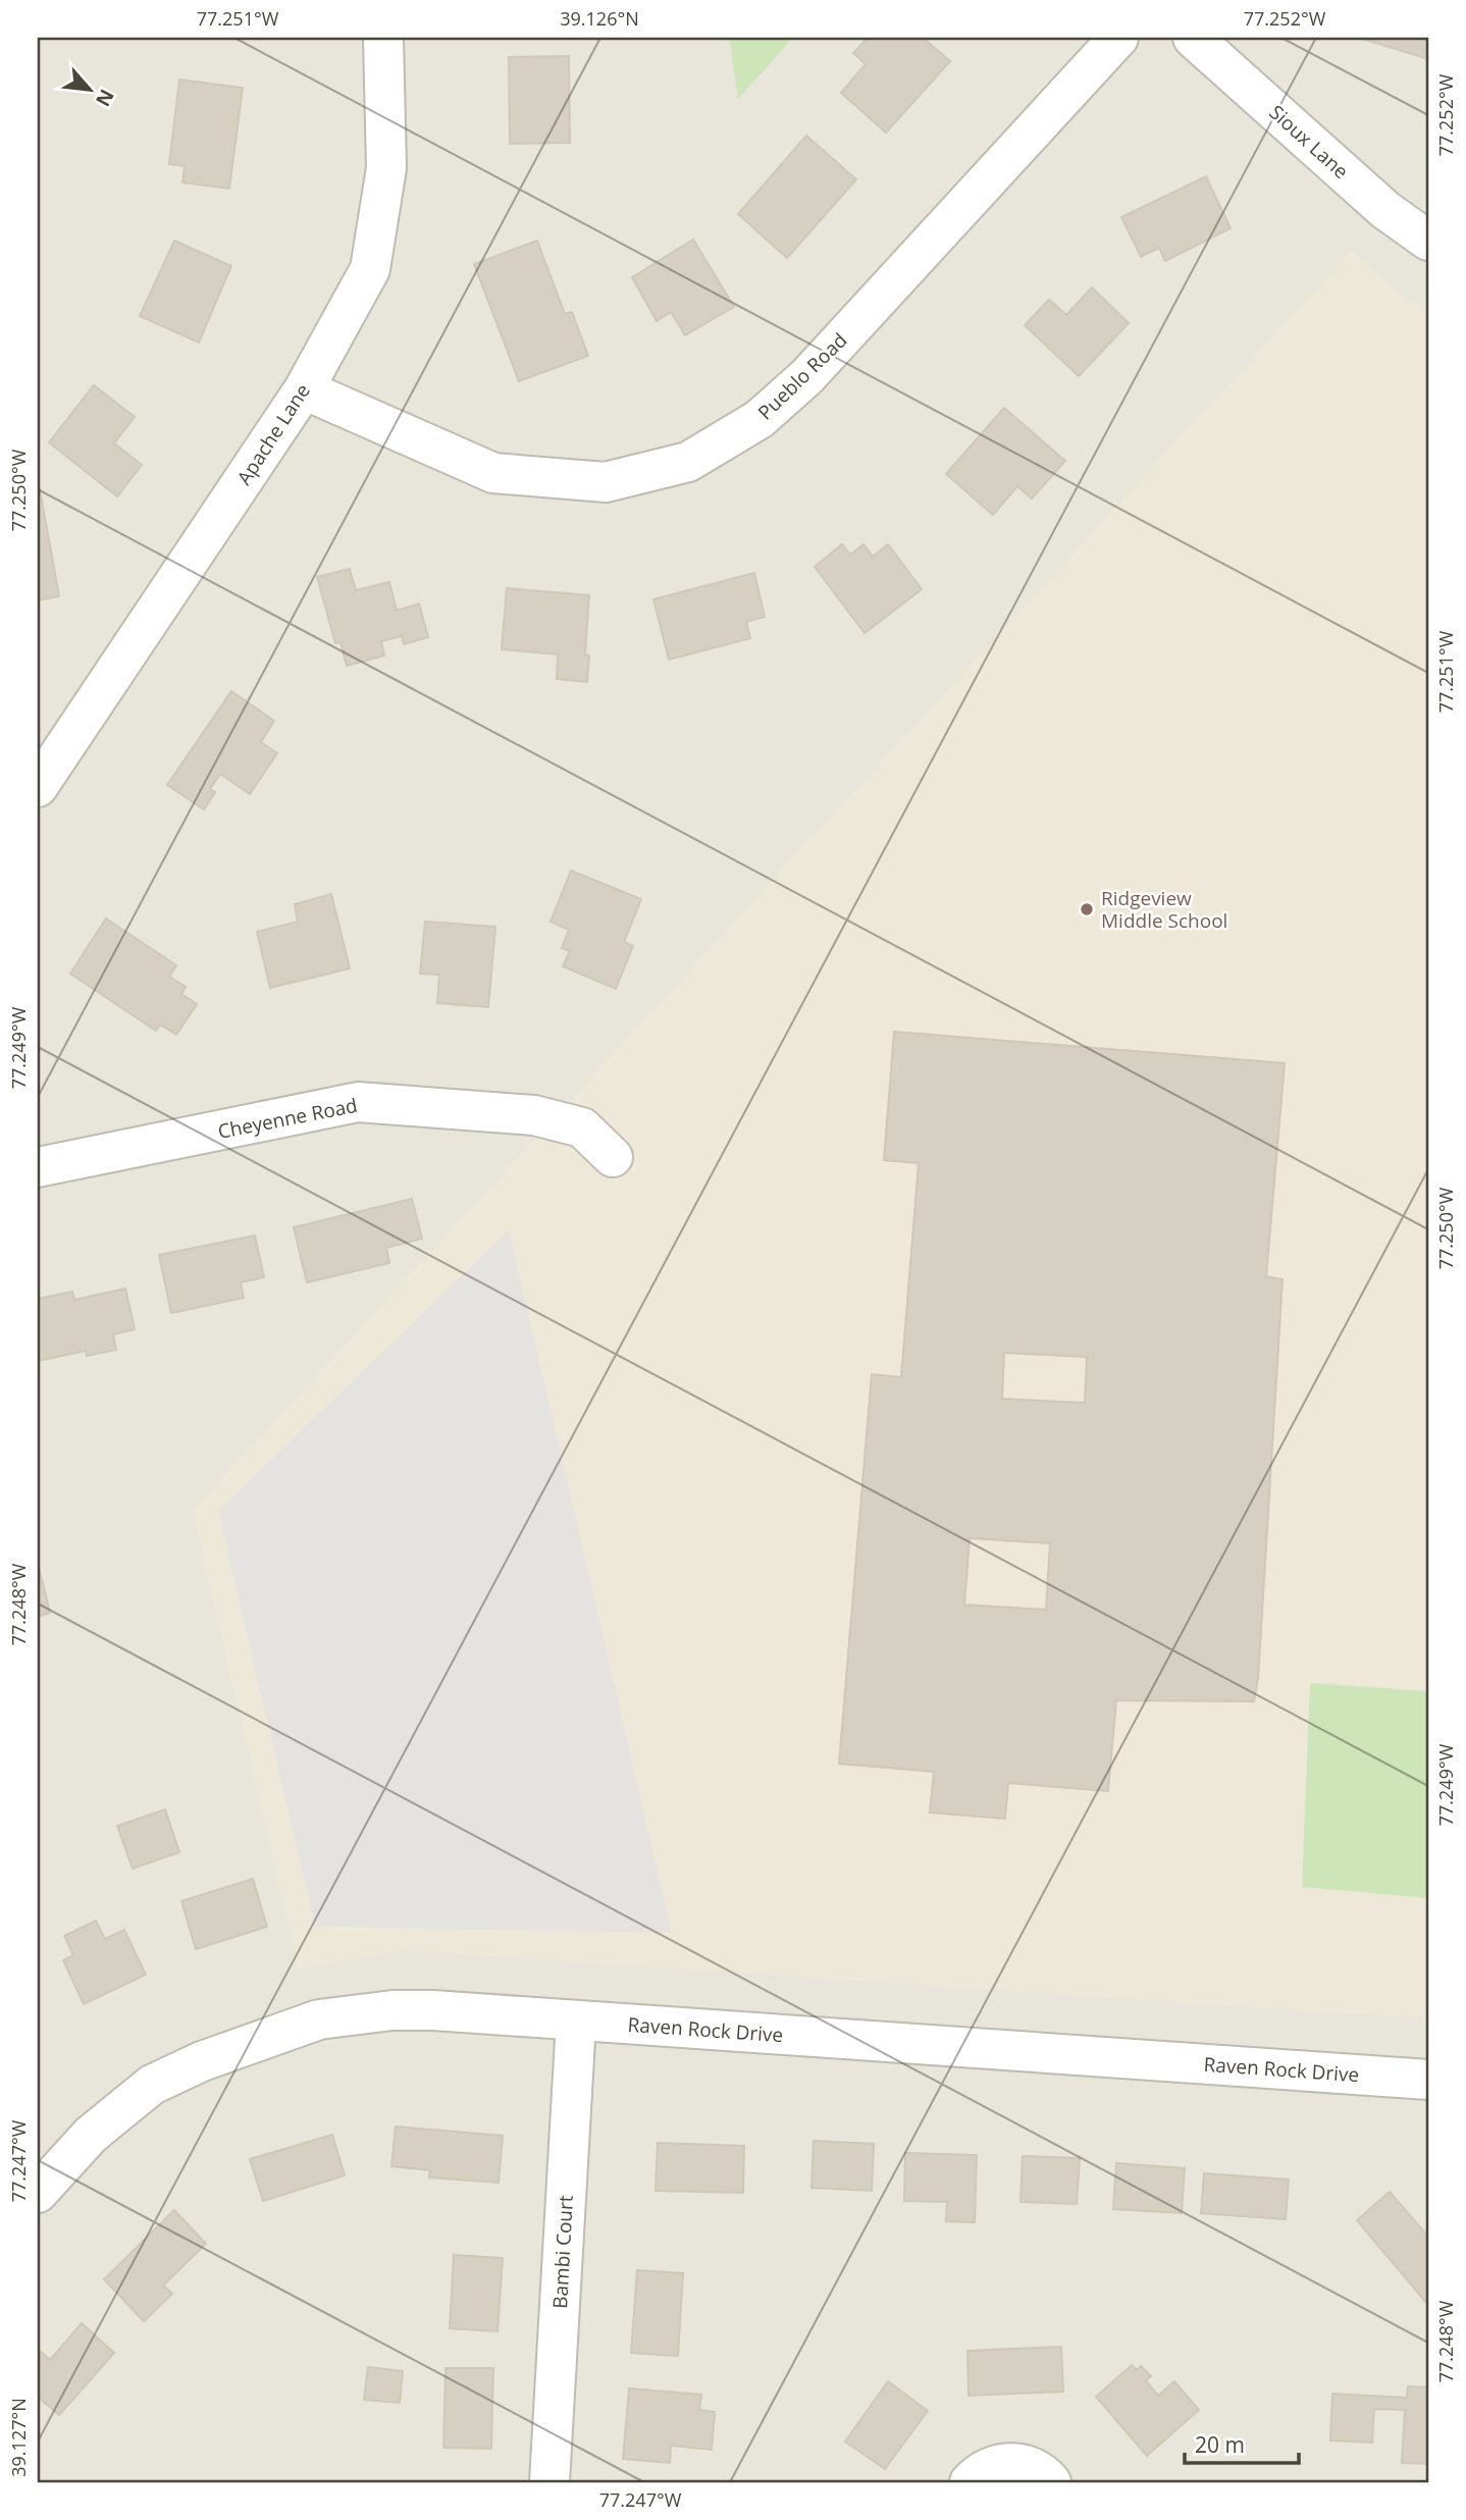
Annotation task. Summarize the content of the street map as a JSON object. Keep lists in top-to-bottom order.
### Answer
{
  "streets": {
    "street": [
      "Sioux Lane",
      "Pueblo Road",
      "Apache Lane",
      "Cheyenne Road",
      "Raven Rock Drive",
      "Bambi Court"
    ]
  },
  "crossings": [
    ["Pueblo Road", "Apache Lane"],
    ["Raven Rock Drive", "Bambi Court"]
  ],
  "places": ["Ridgeview Middle School"],
  "scale_bar": "20 m",
  "north": "bottom right",
  "coordinates": [
    "77.251°W",
    "39.126°N",
    "77.252°W",
    "77.250°W",
    "77.249°W",
    "77.248°W",
    "77.247°W",
    "39.127°N"
  ]
}
